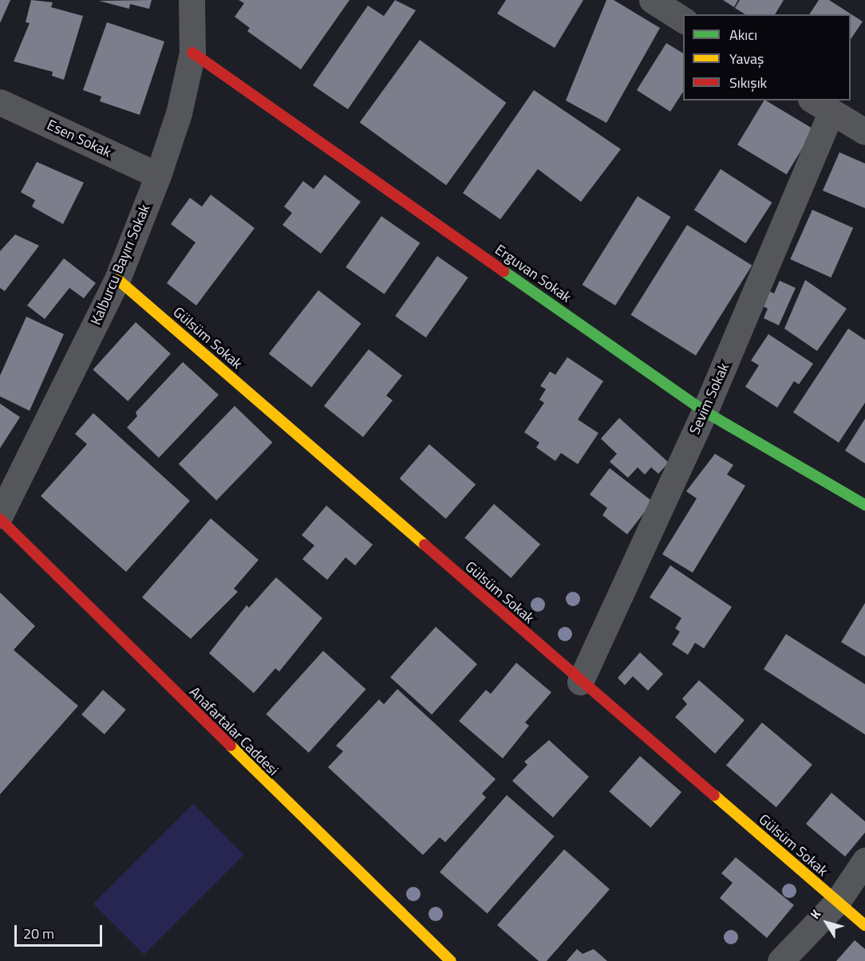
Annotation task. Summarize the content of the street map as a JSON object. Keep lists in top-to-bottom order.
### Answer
{
  "streets": {
    "street": [
      "Esen Sokak",
      "Kalburcu Bayırı Sokak",
      "Erguvan Sokak",
      "Gülsüm Sokak",
      "Sevim Sokak",
      "Anafartalar Caddesi"
    ]
  },
  "crossings": [
    ["Esen Sokak", "Kalburcu Bayırı Sokak"],
    ["Kalburcu Bayırı Sokak", "Erguvan Sokak"],
    ["Kalburcu Bayırı Sokak", "Gülsüm Sokak"],
    ["Erguvan Sokak", "Sevim Sokak"],
    ["Gülsüm Sokak", "Sevim Sokak"]
  ],
  "legend": ["Akıcı", "Yavaş", "Sıkışık"],
  "scale_bar": "20 m",
  "north": "top left"
}
